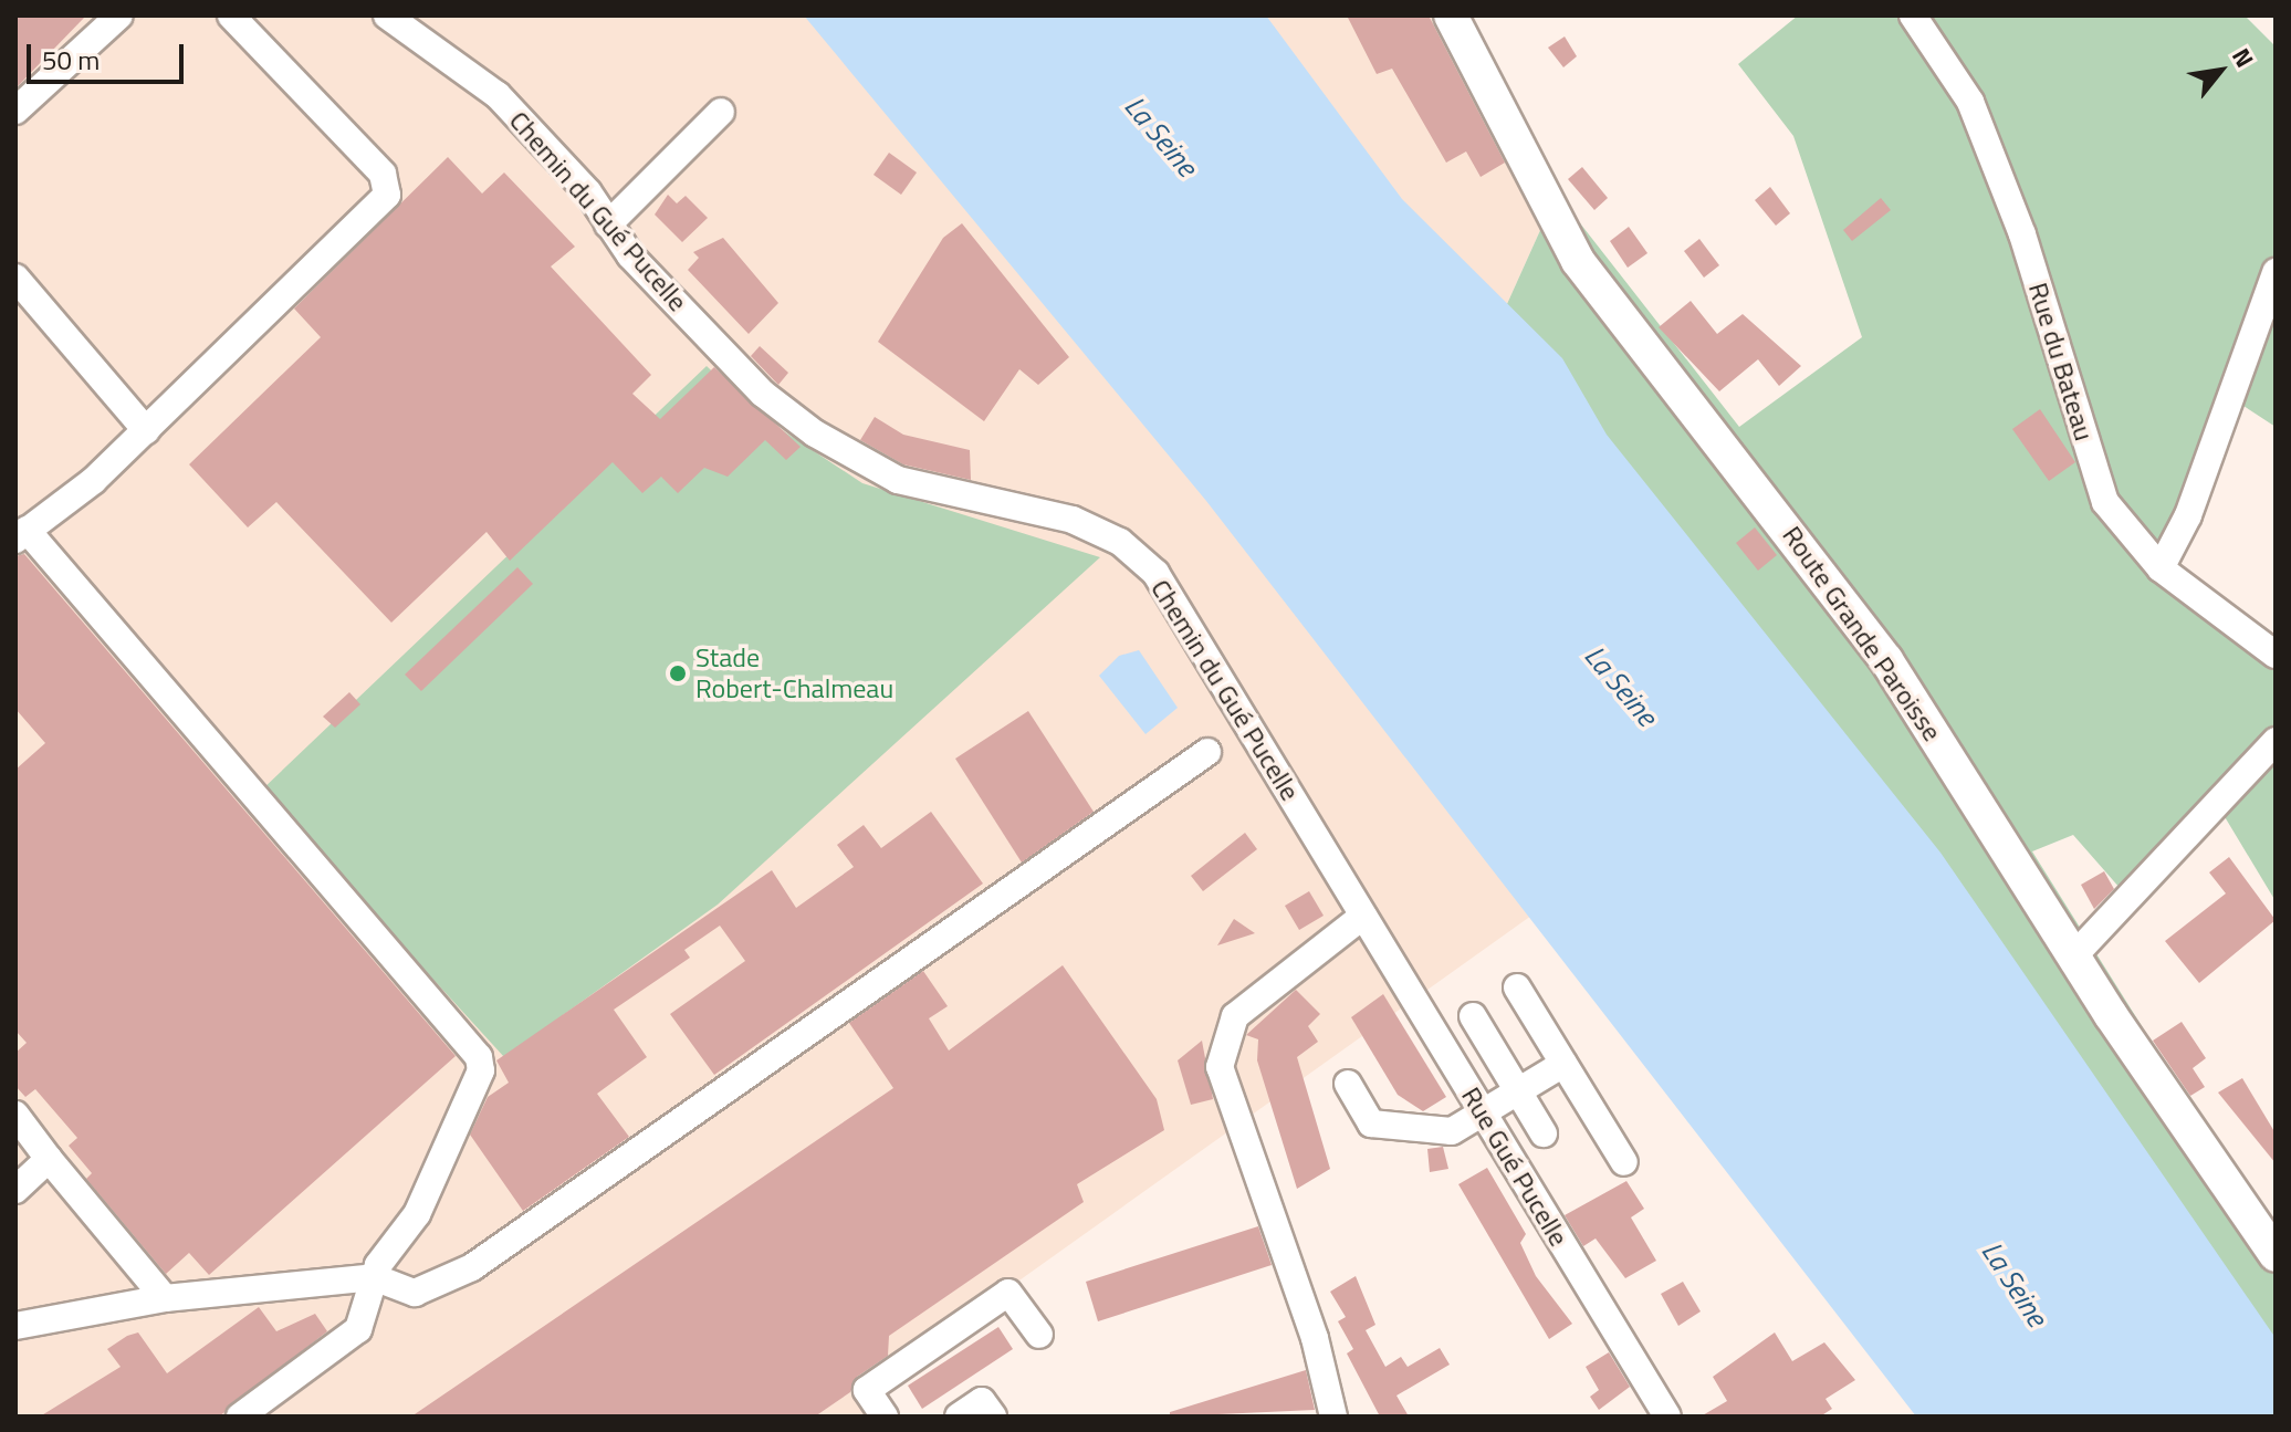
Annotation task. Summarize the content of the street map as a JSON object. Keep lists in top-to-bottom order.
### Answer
{
  "streets": {
    "main road": ["Route Grande Paroisse"],
    "street": ["Chemin du Gué Pucelle", "Rue du Bateau", "Rue Gué Pucelle"]
  },
  "crossings": [
    ["Chemin du Gué Pucelle", "Rue Gué Pucelle"]
  ],
  "water": ["La Seine"],
  "places": ["Stade Robert-Chalmeau"],
  "scale_bar": "50 m",
  "north": "top right"
}
